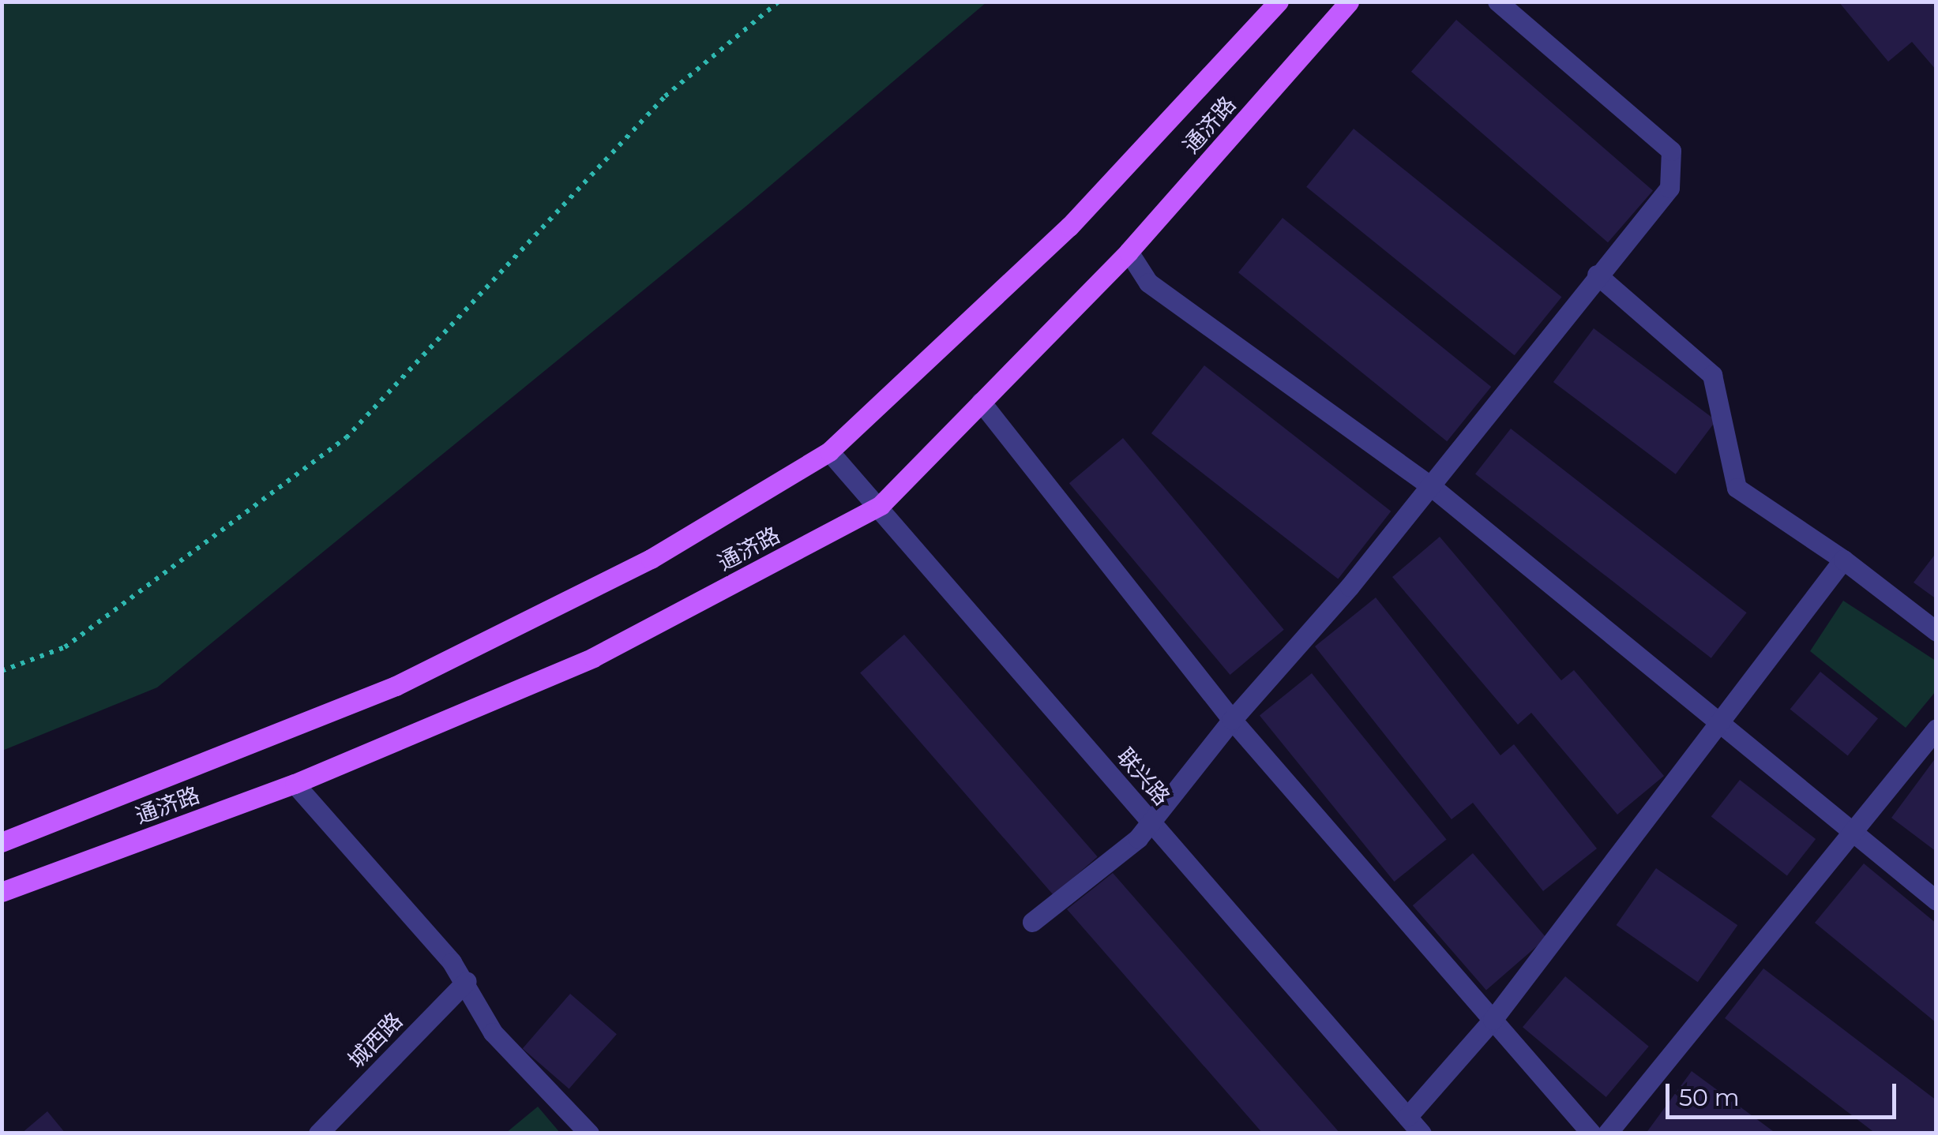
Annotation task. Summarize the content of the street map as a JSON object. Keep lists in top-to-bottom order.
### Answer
{
  "streets": {
    "main road": ["通济路"],
    "street": ["联兴路", "城西路"]
  },
  "crossings": [
    ["通济路", "联兴路"]
  ],
  "scale_bar": "50 m"
}
